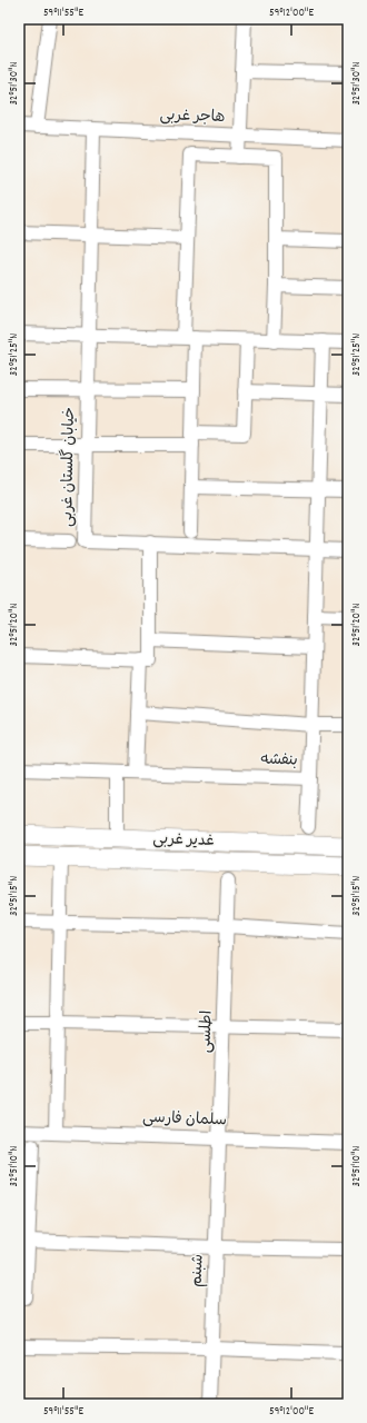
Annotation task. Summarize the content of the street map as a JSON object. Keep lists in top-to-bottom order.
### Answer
{
  "streets": {
    "main road": ["غدیر غربی"],
    "street": [
      "هاجر غربی",
      "خیابان گلستان غربی",
      "بنفشه",
      "اطلسی",
      "سلمان فارسی",
      "شبنم"
    ]
  },
  "crossings": [
    ["هاجر غربی", "خیابان گلستان غربی"],
    ["خیابان گلستان غربی", "بنفشه"],
    ["اطلسی", "سلمان فارسی"],
    ["اطلسی", "شبنم"],
    ["سلمان فارسی", "شبنم"]
  ],
  "coordinates": [
    "59°11'55\"E",
    "59°12'00\"E",
    "32°51'30\"N",
    "32°51'25\"N",
    "32°51'20\"N",
    "32°51'15\"N",
    "32°51'10\"N"
  ]
}
